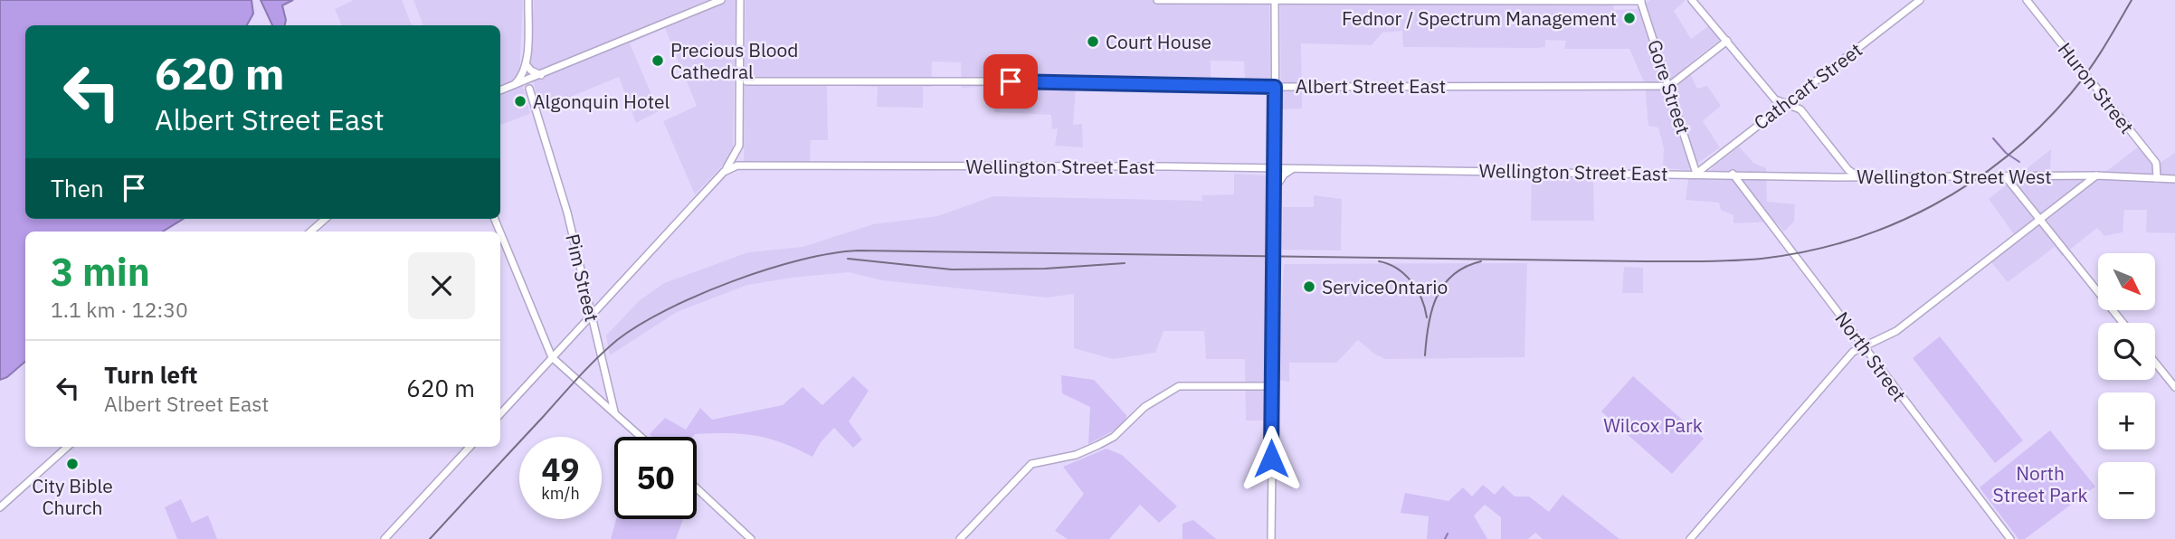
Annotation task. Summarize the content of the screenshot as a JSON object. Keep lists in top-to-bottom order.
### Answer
{
  "streets": {
    "main road": [
      "Albert Street East",
      "Cathcart Street",
      "Gore Street",
      "Huron Street",
      "Wellington Street East",
      "Wellington Street West",
      "Pim Street",
      "North Street"
    ]
  },
  "crossings": [
    ["Albert Street East", "Gore Street"],
    ["Cathcart Street", "Gore Street"],
    ["Cathcart Street", "Wellington Street East"],
    ["Gore Street", "Wellington Street East"],
    ["Huron Street", "Wellington Street West"],
    ["Wellington Street East", "Wellington Street West"],
    ["Wellington Street East", "North Street"],
    ["Wellington Street West", "North Street"]
  ],
  "parks": ["Wilcox Park", "North Street Park"],
  "places": [
    "Fednor / Spectrum Management",
    "Court House",
    "Precious Blood Cathedral",
    "Algonquin Hotel",
    "ServiceOntario",
    "City Bible Church"
  ],
  "north": "bottom right",
  "page": {
    "turn": ["620 m", "Albert Street East"],
    "then": "Then",
    "heading": ["3 min", "1.1 km · 12:30"],
    "map_buttons": ["+", "−"],
    "list": [
      {
        "name": "Turn left",
        "note": "Albert Street East",
        "value": "620 m"
      }
    ],
    "speed": "49 km/h",
    "limit": "50"
  }
}
